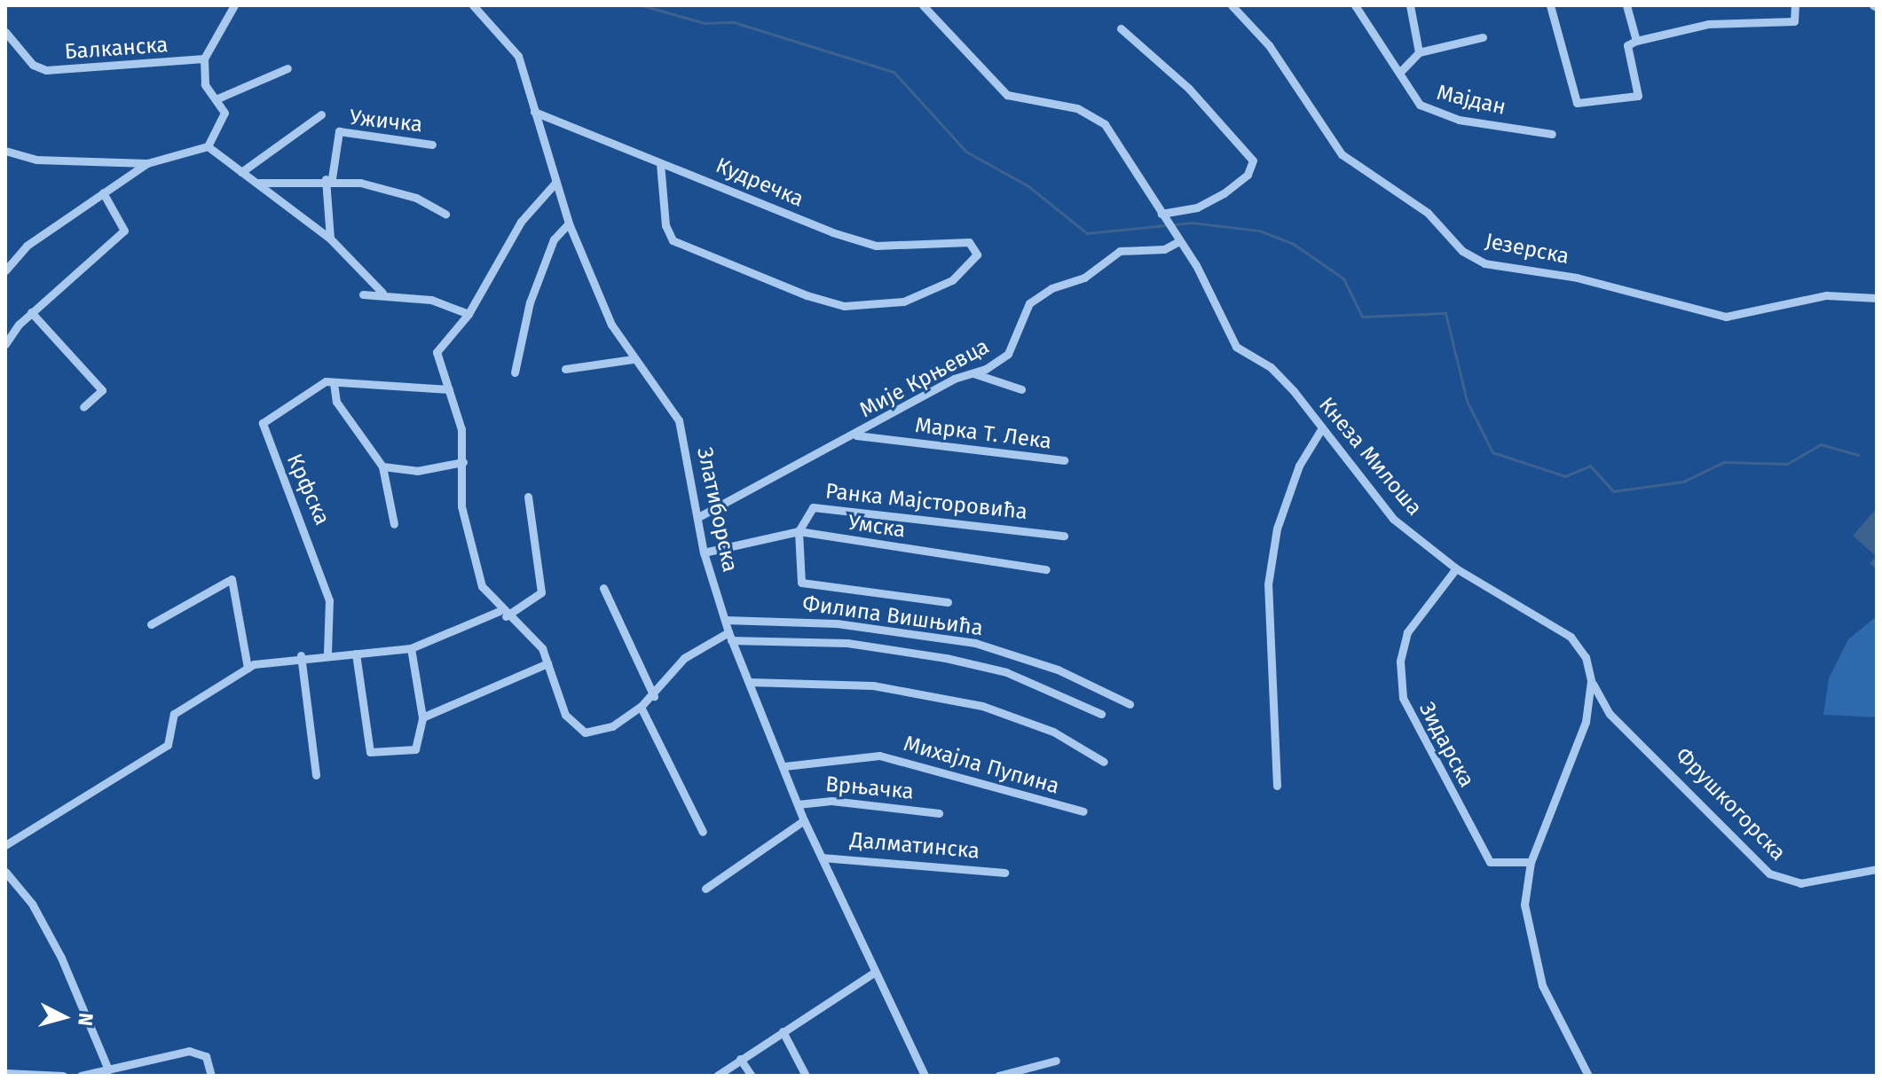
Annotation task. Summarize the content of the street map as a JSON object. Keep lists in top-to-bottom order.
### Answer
{
  "streets": {
    "street": [
      "Балканска",
      "Мајдан",
      "Ужичка",
      "Кудречка",
      "Језерска",
      "Мије Крњевца",
      "Марка Т. Лека",
      "Кнеза Милоша",
      "Крфска",
      "Ранка Мајсторовића",
      "Златиборска",
      "Умска",
      "Филипа Вишњића",
      "Зидарска",
      "Михајла Пупина",
      "Врњачка",
      "Фрушкогорска",
      "Далматинска"
    ]
  },
  "crossings": [
    ["Кудречка", "Златиборска"],
    ["Мије Крњевца", "Марка Т. Лека"],
    ["Мије Крњевца", "Кнеза Милоша"],
    ["Мије Крњевца", "Златиборска"],
    ["Кнеза Милоша", "Зидарска"],
    ["Кнеза Милоша", "Фрушкогорска"],
    ["Ранка Мајсторовића", "Умска"],
    ["Златиборска", "Умска"],
    ["Златиборска", "Филипа Вишњића"],
    ["Златиборска", "Михајла Пупина"],
    ["Златиборска", "Врњачка"],
    ["Златиборска", "Далматинска"]
  ],
  "north": "right"
}
